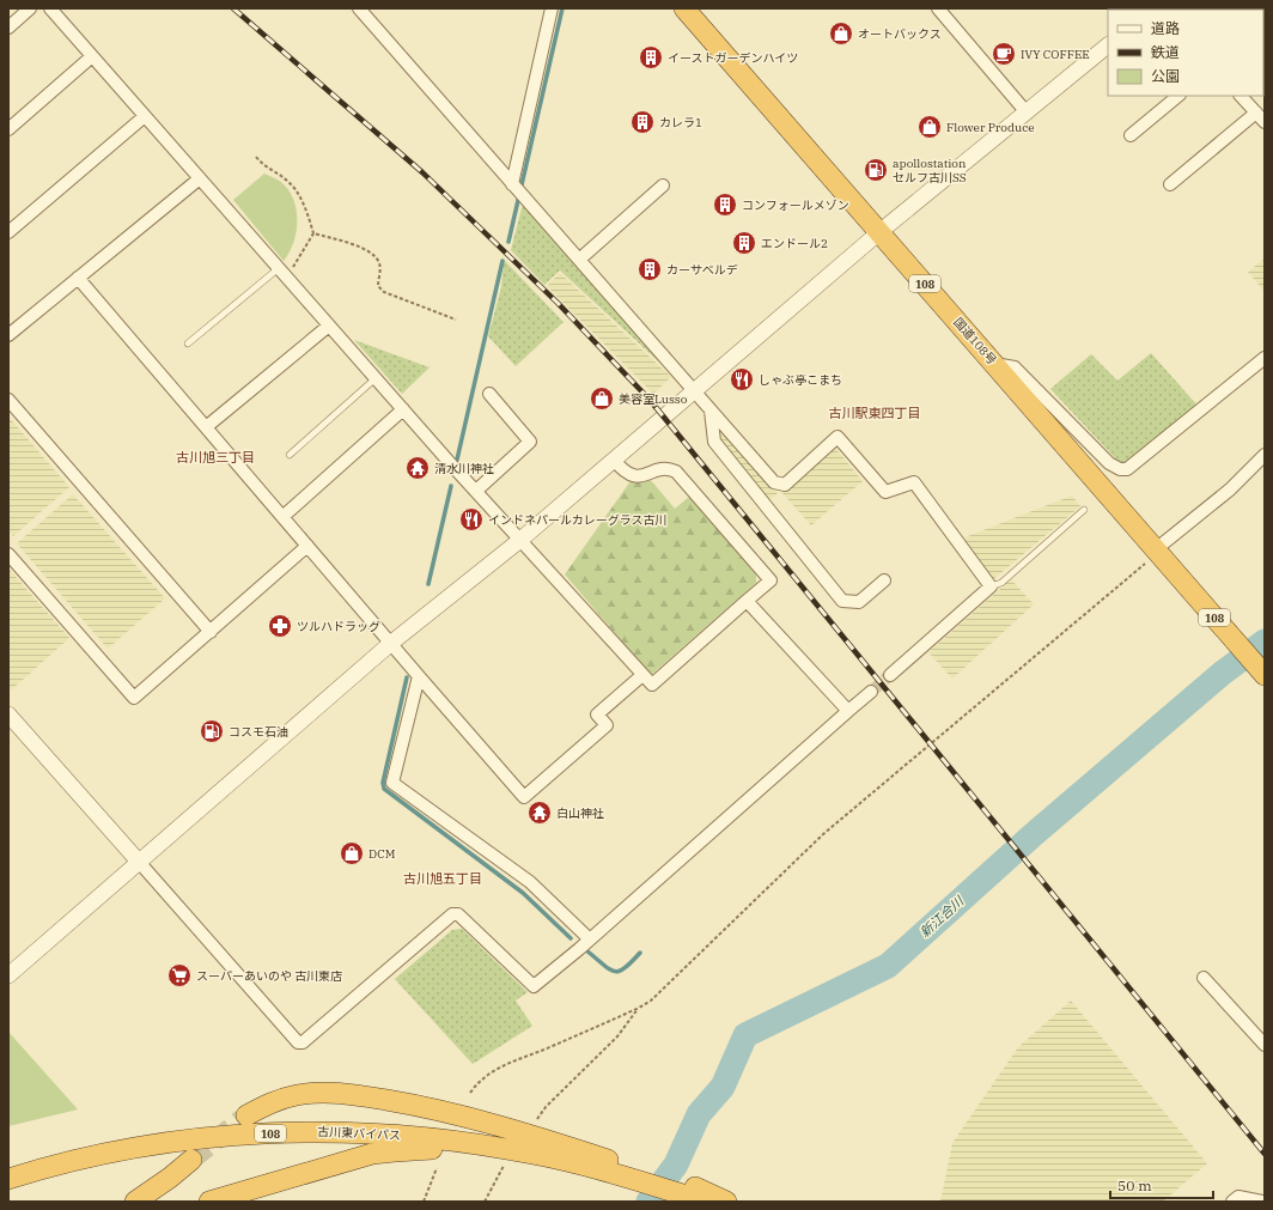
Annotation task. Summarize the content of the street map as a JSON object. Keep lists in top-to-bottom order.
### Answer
{
  "streets": {
    "highway": ["108", "国道108号", "古川東バイパス"]
  },
  "districts": ["古川駅東四丁目", "古川旭三丁目", "古川旭五丁目"],
  "water": ["新江合川"],
  "places": {
    "shop": [
      "オートバックス",
      "Flower Produce",
      "美容室Lusso",
      "DCM"
    ],
    "cafe": ["IVY COFFEE"],
    "building": [
      "イーストガーデンハイツ",
      "カレラ1",
      "コンフォールメゾン",
      "エンドール2",
      "カーサベルデ"
    ],
    "fuel station": ["apollostation セルフ古川SS", "コスモ石油"],
    "restaurant": ["しゃぶ亭こまち", "インドネパールカレーグラス古川"],
    "temple": ["清水川神社", "白山神社"],
    "pharmacy": ["ツルハドラッグ"],
    "supermarket": ["スーパーあいのや 古川東店"]
  },
  "legend": ["道路", "鉄道", "公園"],
  "scale_bar": "50 m"
}
